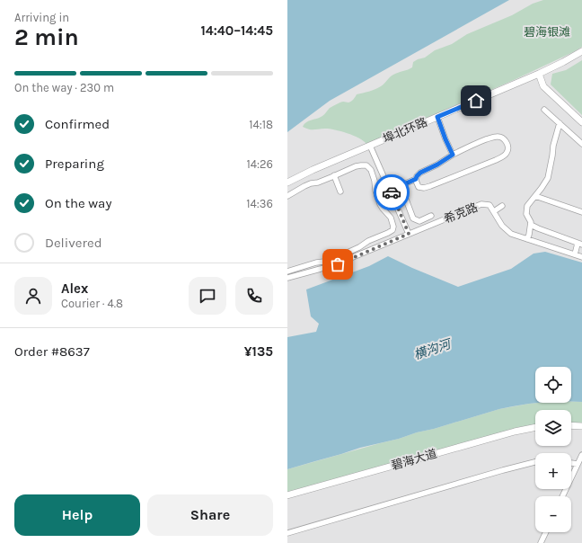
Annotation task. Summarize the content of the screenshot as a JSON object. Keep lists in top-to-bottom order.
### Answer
{
  "streets": {
    "main road": ["埠北环路", "碧海大道"],
    "street": ["希克路"]
  },
  "water": ["横沟河"],
  "parks": ["碧海银滩"],
  "page": {
    "heading": ["2 min", "Arriving in", "14:40–14:45"],
    "panel": [
      "Alex",
      "Courier · 4.8",
      "Order #8637",
      "¥135"
    ],
    "bar": "On the way · 230 m",
    "list": [
      ["Confirmed", "14:18"],
      ["Preparing", "14:26"],
      ["On the way", "14:36"],
      "Delivered"
    ],
    "map_buttons": ["+", "−"],
    "buttons": ["Help", "Share"]
  }
}
